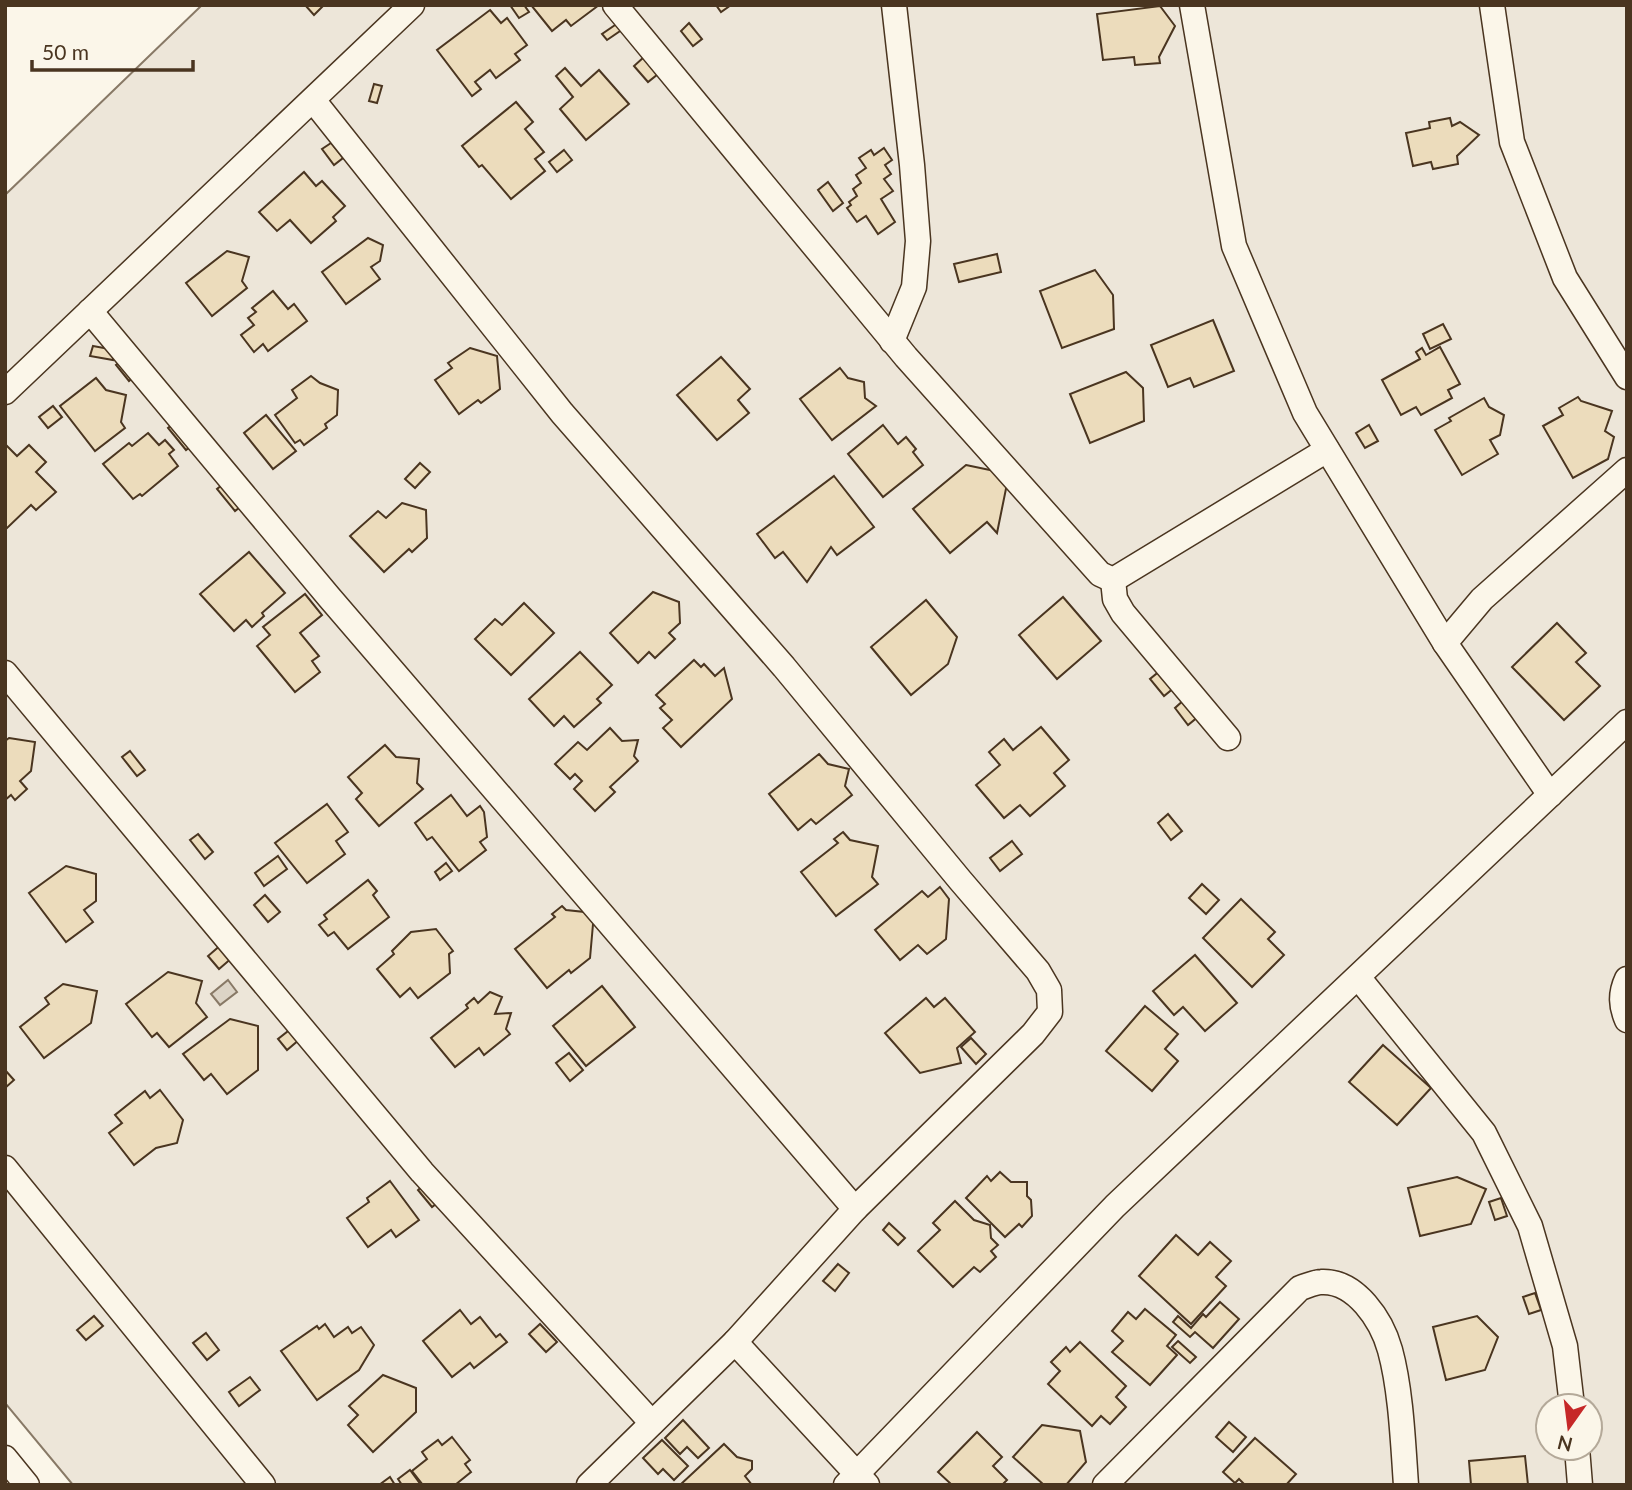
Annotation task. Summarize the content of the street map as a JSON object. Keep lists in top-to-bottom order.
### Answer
{
  "scale_bar": "50 m",
  "north": "bottom"
}
